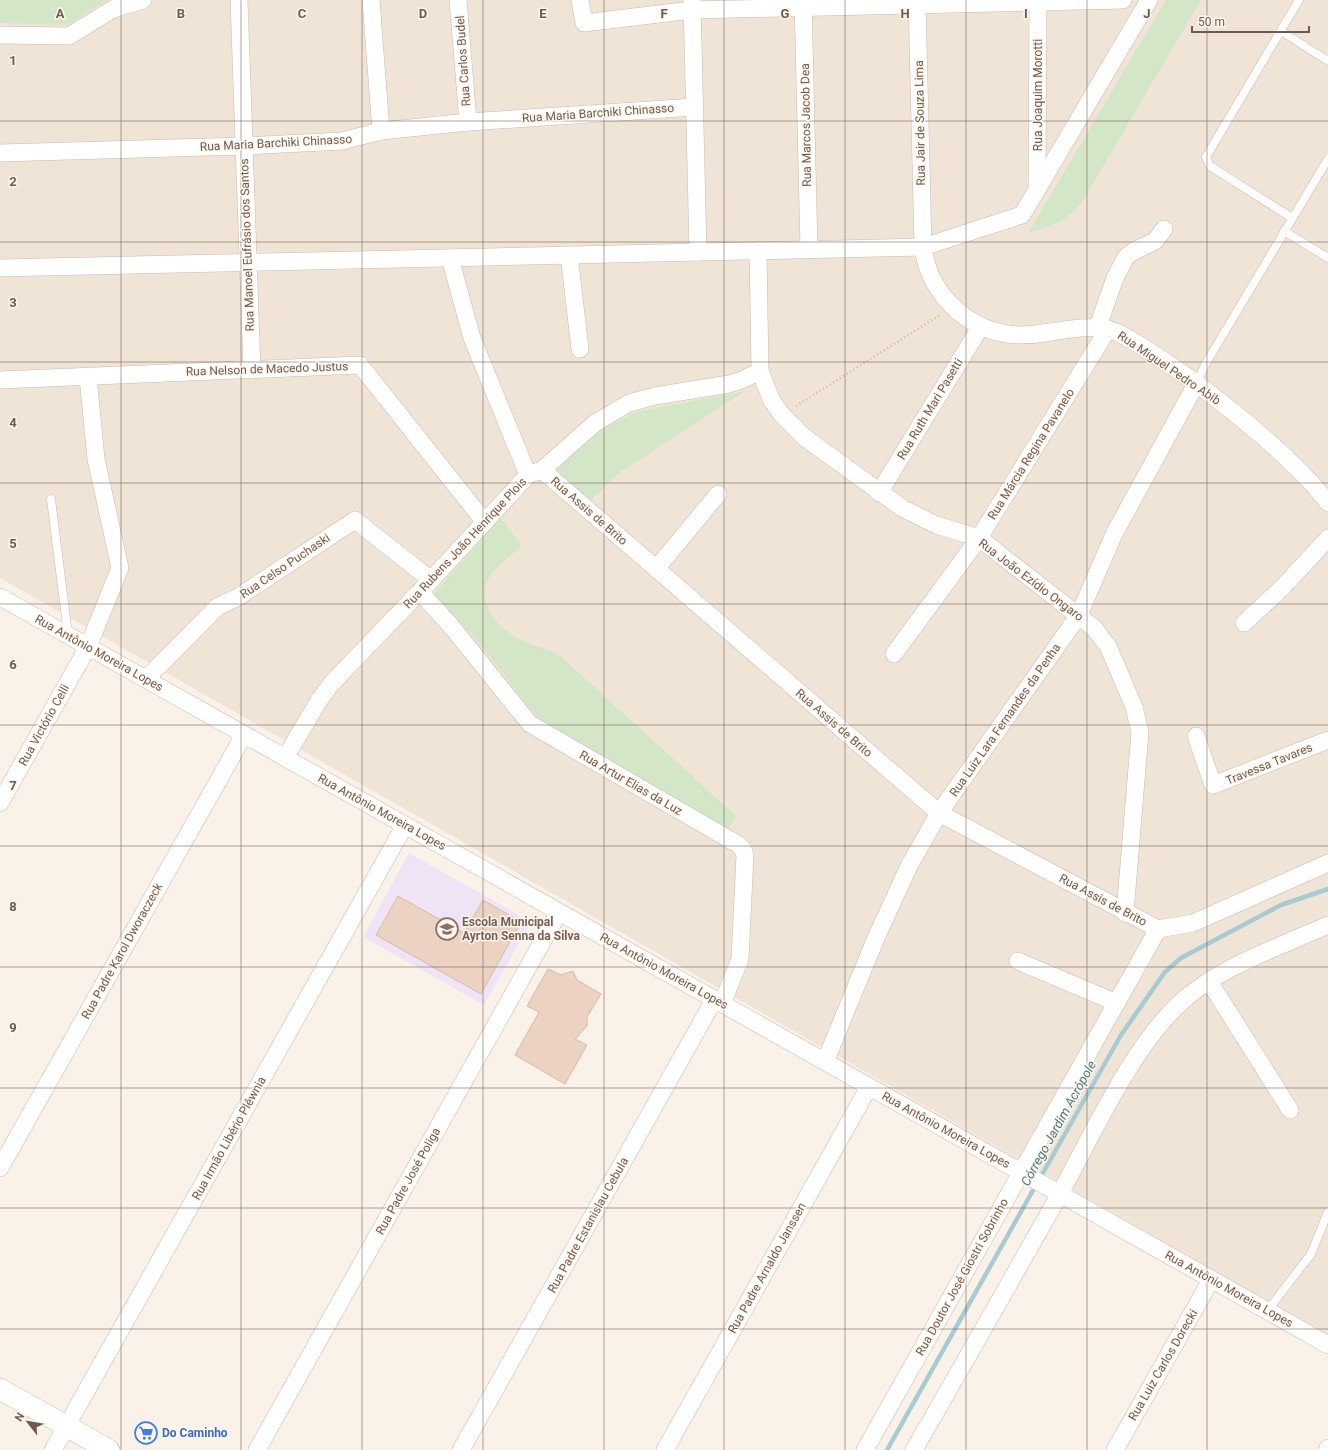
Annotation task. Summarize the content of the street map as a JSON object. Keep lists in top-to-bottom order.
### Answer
{
  "streets": {
    "street": [
      "Rua Carlos Budel",
      "Rua Joaquim Morotti",
      "Rua Maria Barchiki Chinasso",
      "Rua Jair de Souza Lima",
      "Rua Marcos Jacob Dea",
      "Rua Manoel Eufrásio dos Santos",
      "Rua Miguel Pedro Abib",
      "Rua Nelson de Macedo Justus",
      "Rua Ruth Mari Pasetti",
      "Rua Márcia Regina Pavanelo",
      "Rua Assis de Brito",
      "Rua Rubens João Henrique Plois",
      "Rua Celso Puchaski",
      "Rua João Ezídio Ongaro",
      "Rua Antônio Moreira Lopes",
      "Rua Luiz Lara Fernandes da Penha",
      "Rua Victório Celli",
      "Travessa Tavares",
      "Rua Artur Elias da Luz",
      "Rua Padre Karol Dworaczeck",
      "Rua Irmão Libério Plêwnia",
      "Rua Padre José Poliga",
      "Rua Padre Estanislau Cebula",
      "Rua Padre Arnaldo Janssen",
      "Rua Doutor José Giostri Sobrinho",
      "Rua Luiz Carlos Dorecki"
    ]
  },
  "crossings": [
    ["Rua Carlos Budel", "Rua Maria Barchiki Chinasso"],
    ["Rua Maria Barchiki Chinasso", "Rua Manoel Eufrásio dos Santos"],
    ["Rua Manoel Eufrásio dos Santos", "Rua Nelson de Macedo Justus"],
    ["Rua Miguel Pedro Abib", "Rua Márcia Regina Pavanelo"],
    ["Rua Miguel Pedro Abib", "Rua Luiz Lara Fernandes da Penha"],
    ["Rua Nelson de Macedo Justus", "Rua Rubens João Henrique Plois"],
    ["Rua Nelson de Macedo Justus", "Rua Victório Celli"],
    ["Rua Ruth Mari Pasetti", "Rua João Ezídio Ongaro"],
    ["Rua Márcia Regina Pavanelo", "Rua João Ezídio Ongaro"],
    ["Rua Assis de Brito", "Rua Rubens João Henrique Plois"],
    ["Rua Assis de Brito", "Rua João Ezídio Ongaro"],
    ["Rua Assis de Brito", "Rua Luiz Lara Fernandes da Penha"],
    ["Rua Assis de Brito", "Rua Doutor José Giostri Sobrinho"],
    ["Rua Rubens João Henrique Plois", "Rua Celso Puchaski"],
    ["Rua Rubens João Henrique Plois", "Rua João Ezídio Ongaro"],
    ["Rua Rubens João Henrique Plois", "Rua Antônio Moreira Lopes"],
    ["Rua Rubens João Henrique Plois", "Rua Artur Elias da Luz"],
    ["Rua Celso Puchaski", "Rua Antônio Moreira Lopes"],
    ["Rua João Ezídio Ongaro", "Rua Luiz Lara Fernandes da Penha"],
    ["Rua Antônio Moreira Lopes", "Rua Luiz Lara Fernandes da Penha"],
    ["Rua Antônio Moreira Lopes", "Rua Victório Celli"],
    ["Rua Antônio Moreira Lopes", "Rua Artur Elias da Luz"],
    ["Rua Antônio Moreira Lopes", "Rua Padre Karol Dworaczeck"],
    ["Rua Antônio Moreira Lopes", "Rua Irmão Libério Plêwnia"],
    ["Rua Antônio Moreira Lopes", "Rua Padre José Poliga"],
    ["Rua Antônio Moreira Lopes", "Rua Padre Estanislau Cebula"],
    ["Rua Antônio Moreira Lopes", "Rua Padre Arnaldo Janssen"],
    ["Rua Antônio Moreira Lopes", "Rua Doutor José Giostri Sobrinho"],
    ["Rua Antônio Moreira Lopes", "Rua Luiz Carlos Dorecki"],
    ["Rua Artur Elias da Luz", "Rua Padre Estanislau Cebula"]
  ],
  "water": ["Córrego Jardim Acrópole"],
  "places": {
    "school or university": ["Escola Municipal Ayrton Senna da Silva"],
    "supermarket": ["Do Caminho"]
  },
  "scale_bar": "50 m",
  "north": "top left",
  "grid": {
    "columns": [
      "A",
      "B",
      "C",
      "D",
      "E",
      "F",
      "G",
      "H",
      "I",
      "J"
    ],
    "rows": [
      "1",
      "2",
      "3",
      "4",
      "5",
      "6",
      "7",
      "8",
      "9"
    ]
  }
}
